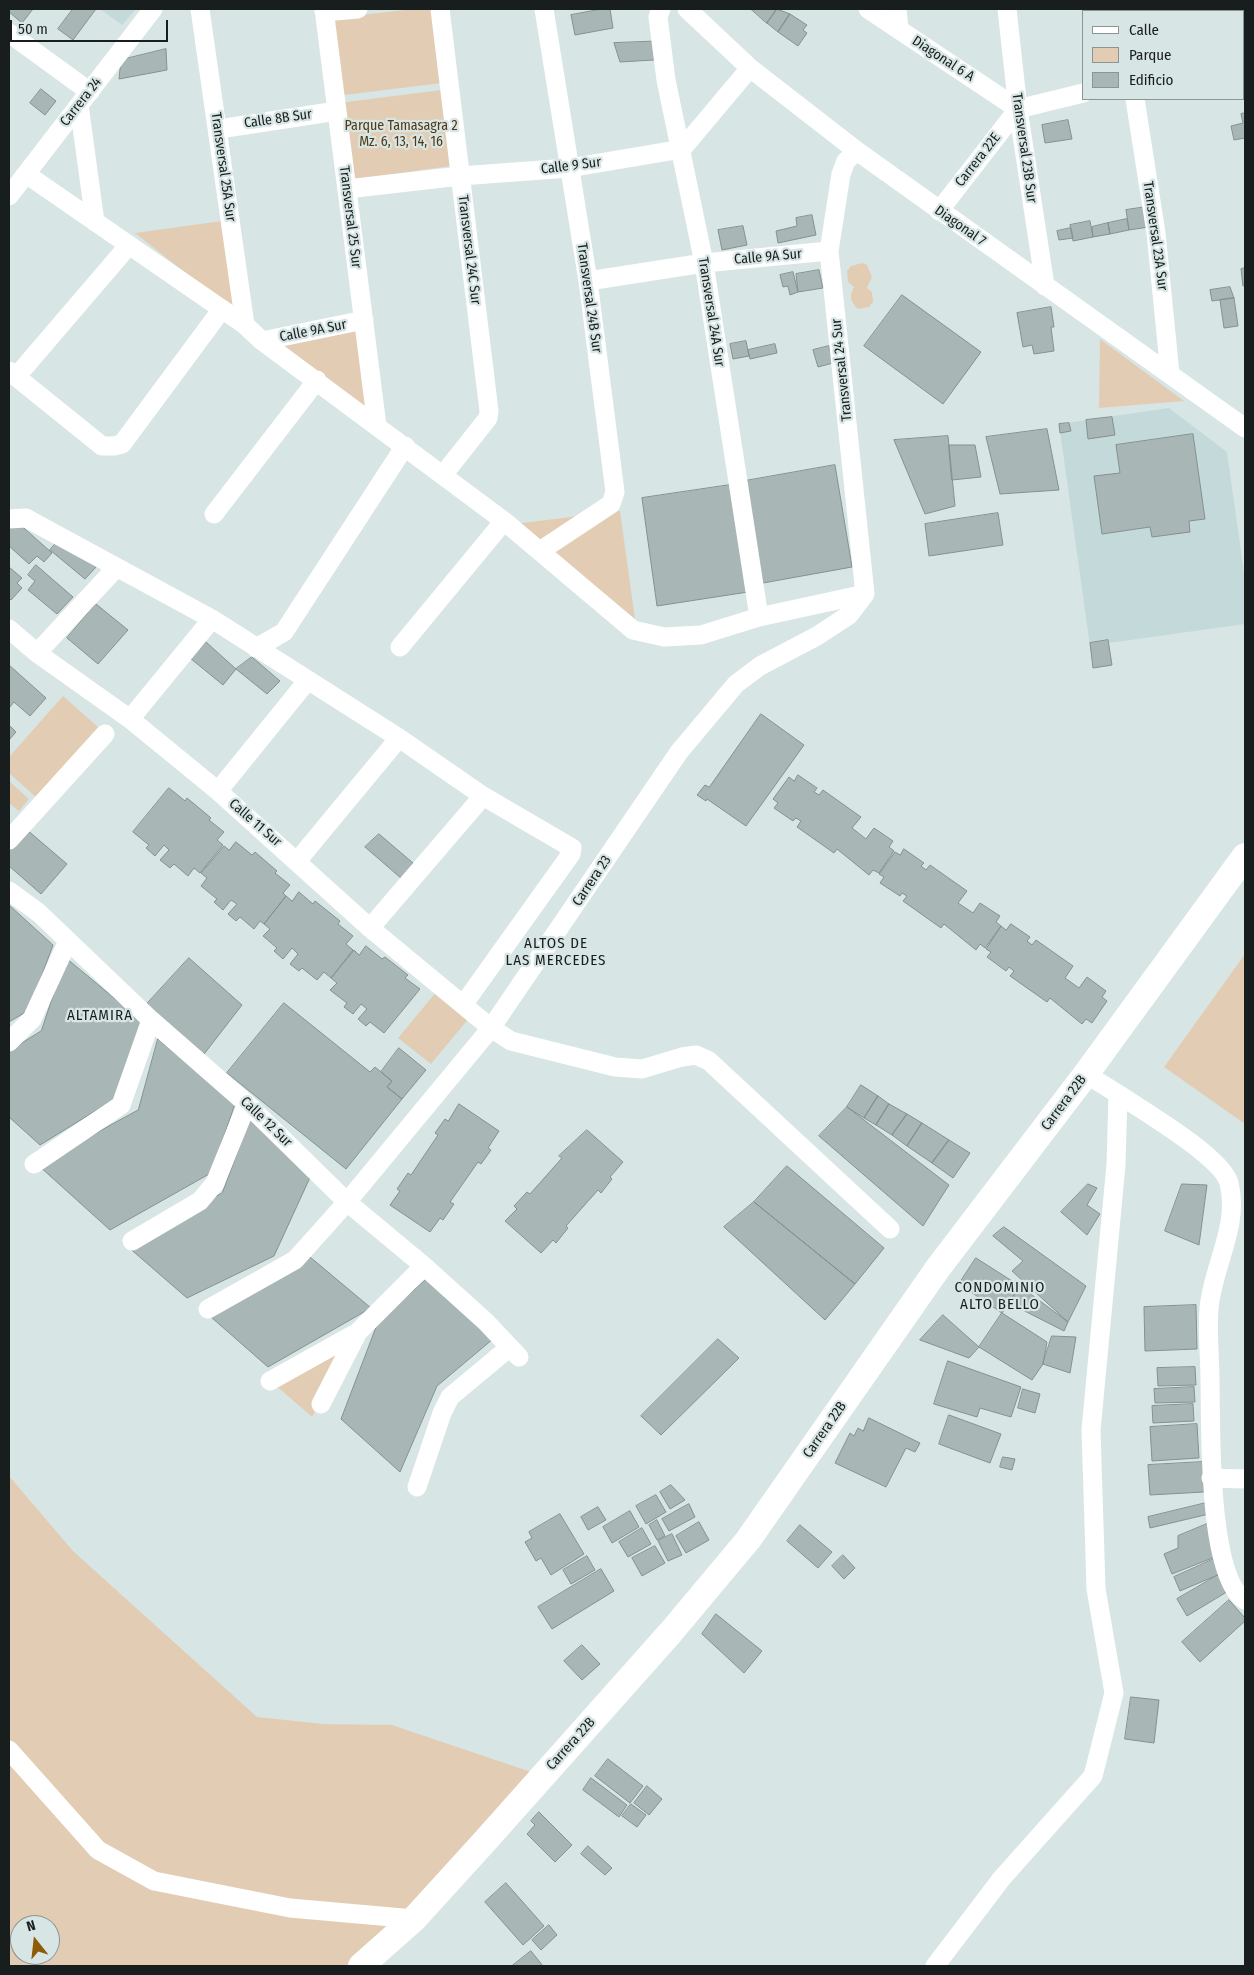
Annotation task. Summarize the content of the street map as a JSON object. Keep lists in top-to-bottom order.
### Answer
{
  "streets": {
    "street": [
      "Diagonal 6 A",
      "Carrera 24",
      "Calle 8B Sur",
      "Transversal 23B Sur",
      "Carrera 22E",
      "Calle 9 Sur",
      "Transversal 25A Sur",
      "Transversal 25 Sur",
      "Diagonal 7",
      "Transversal 23A Sur",
      "Transversal 24C Sur",
      "Calle 9A Sur",
      "Transversal 24B Sur",
      "Transversal 24A Sur",
      "Transversal 24 Sur",
      "Calle 11 Sur",
      "Carrera 23",
      "Carrera 22B",
      "Calle 12 Sur"
    ]
  },
  "crossings": [
    ["Diagonal 6 A", "Transversal 23B Sur"],
    ["Diagonal 6 A", "Carrera 22E"],
    ["Calle 8B Sur", "Transversal 25A Sur"],
    ["Calle 8B Sur", "Transversal 25 Sur"],
    ["Transversal 23B Sur", "Carrera 22E"],
    ["Transversal 23B Sur", "Diagonal 7"],
    ["Carrera 22E", "Diagonal 7"],
    ["Calle 9 Sur", "Transversal 25 Sur"],
    ["Calle 9 Sur", "Transversal 24C Sur"],
    ["Calle 9 Sur", "Transversal 24B Sur"],
    ["Calle 9 Sur", "Transversal 24A Sur"],
    ["Transversal 25 Sur", "Calle 9A Sur"],
    ["Diagonal 7", "Transversal 23A Sur"],
    ["Diagonal 7", "Transversal 24 Sur"],
    ["Calle 9A Sur", "Transversal 24B Sur"],
    ["Calle 9A Sur", "Transversal 24A Sur"],
    ["Calle 9A Sur", "Transversal 24 Sur"],
    ["Transversal 24 Sur", "Carrera 23"],
    ["Calle 11 Sur", "Carrera 23"],
    ["Carrera 23", "Calle 12 Sur"]
  ],
  "districts": ["ALTOS DE LAS MERCEDES", "ALTAMIRA", "CONDOMINIO ALTO BELLO"],
  "parks": ["Parque Tamasagra 2 Mz. 6, 13, 14, 16"],
  "legend": ["Calle", "Parque", "Edificio"],
  "scale_bar": "50 m",
  "north": "top"
}
